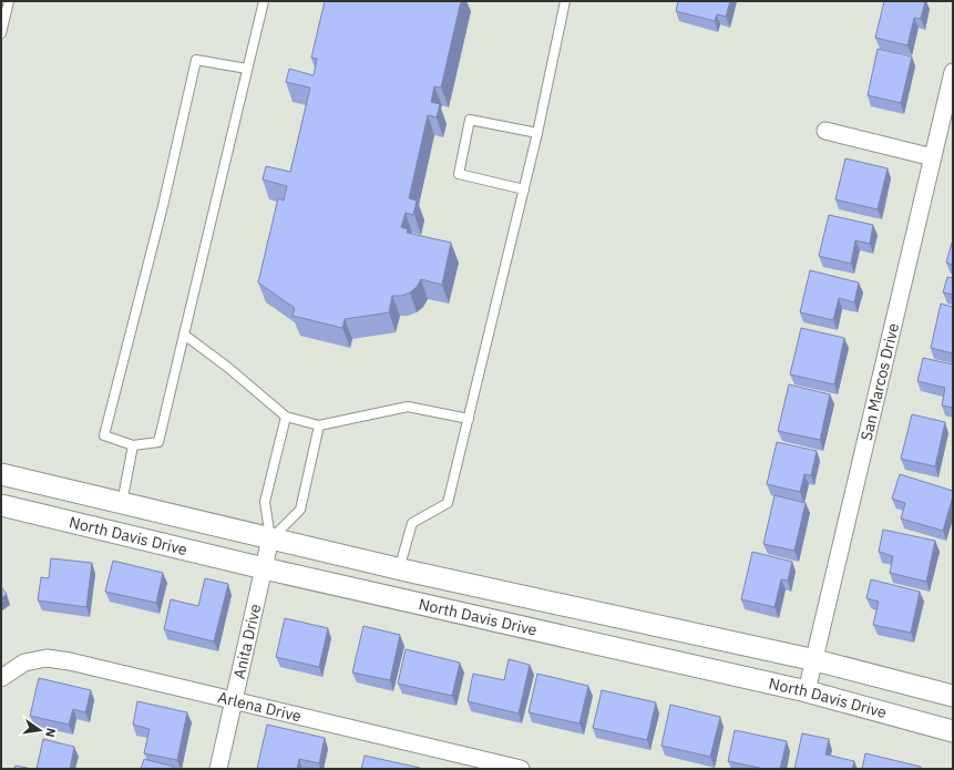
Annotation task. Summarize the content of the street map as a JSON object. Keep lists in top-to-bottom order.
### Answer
{
  "streets": {
    "street": [
      "San Marcos Drive",
      "North Davis Drive",
      "Anita Drive",
      "Arlena Drive"
    ]
  },
  "crossings": [
    ["San Marcos Drive", "North Davis Drive"],
    ["North Davis Drive", "Anita Drive"],
    ["Anita Drive", "Arlena Drive"]
  ],
  "north": "right"
}
